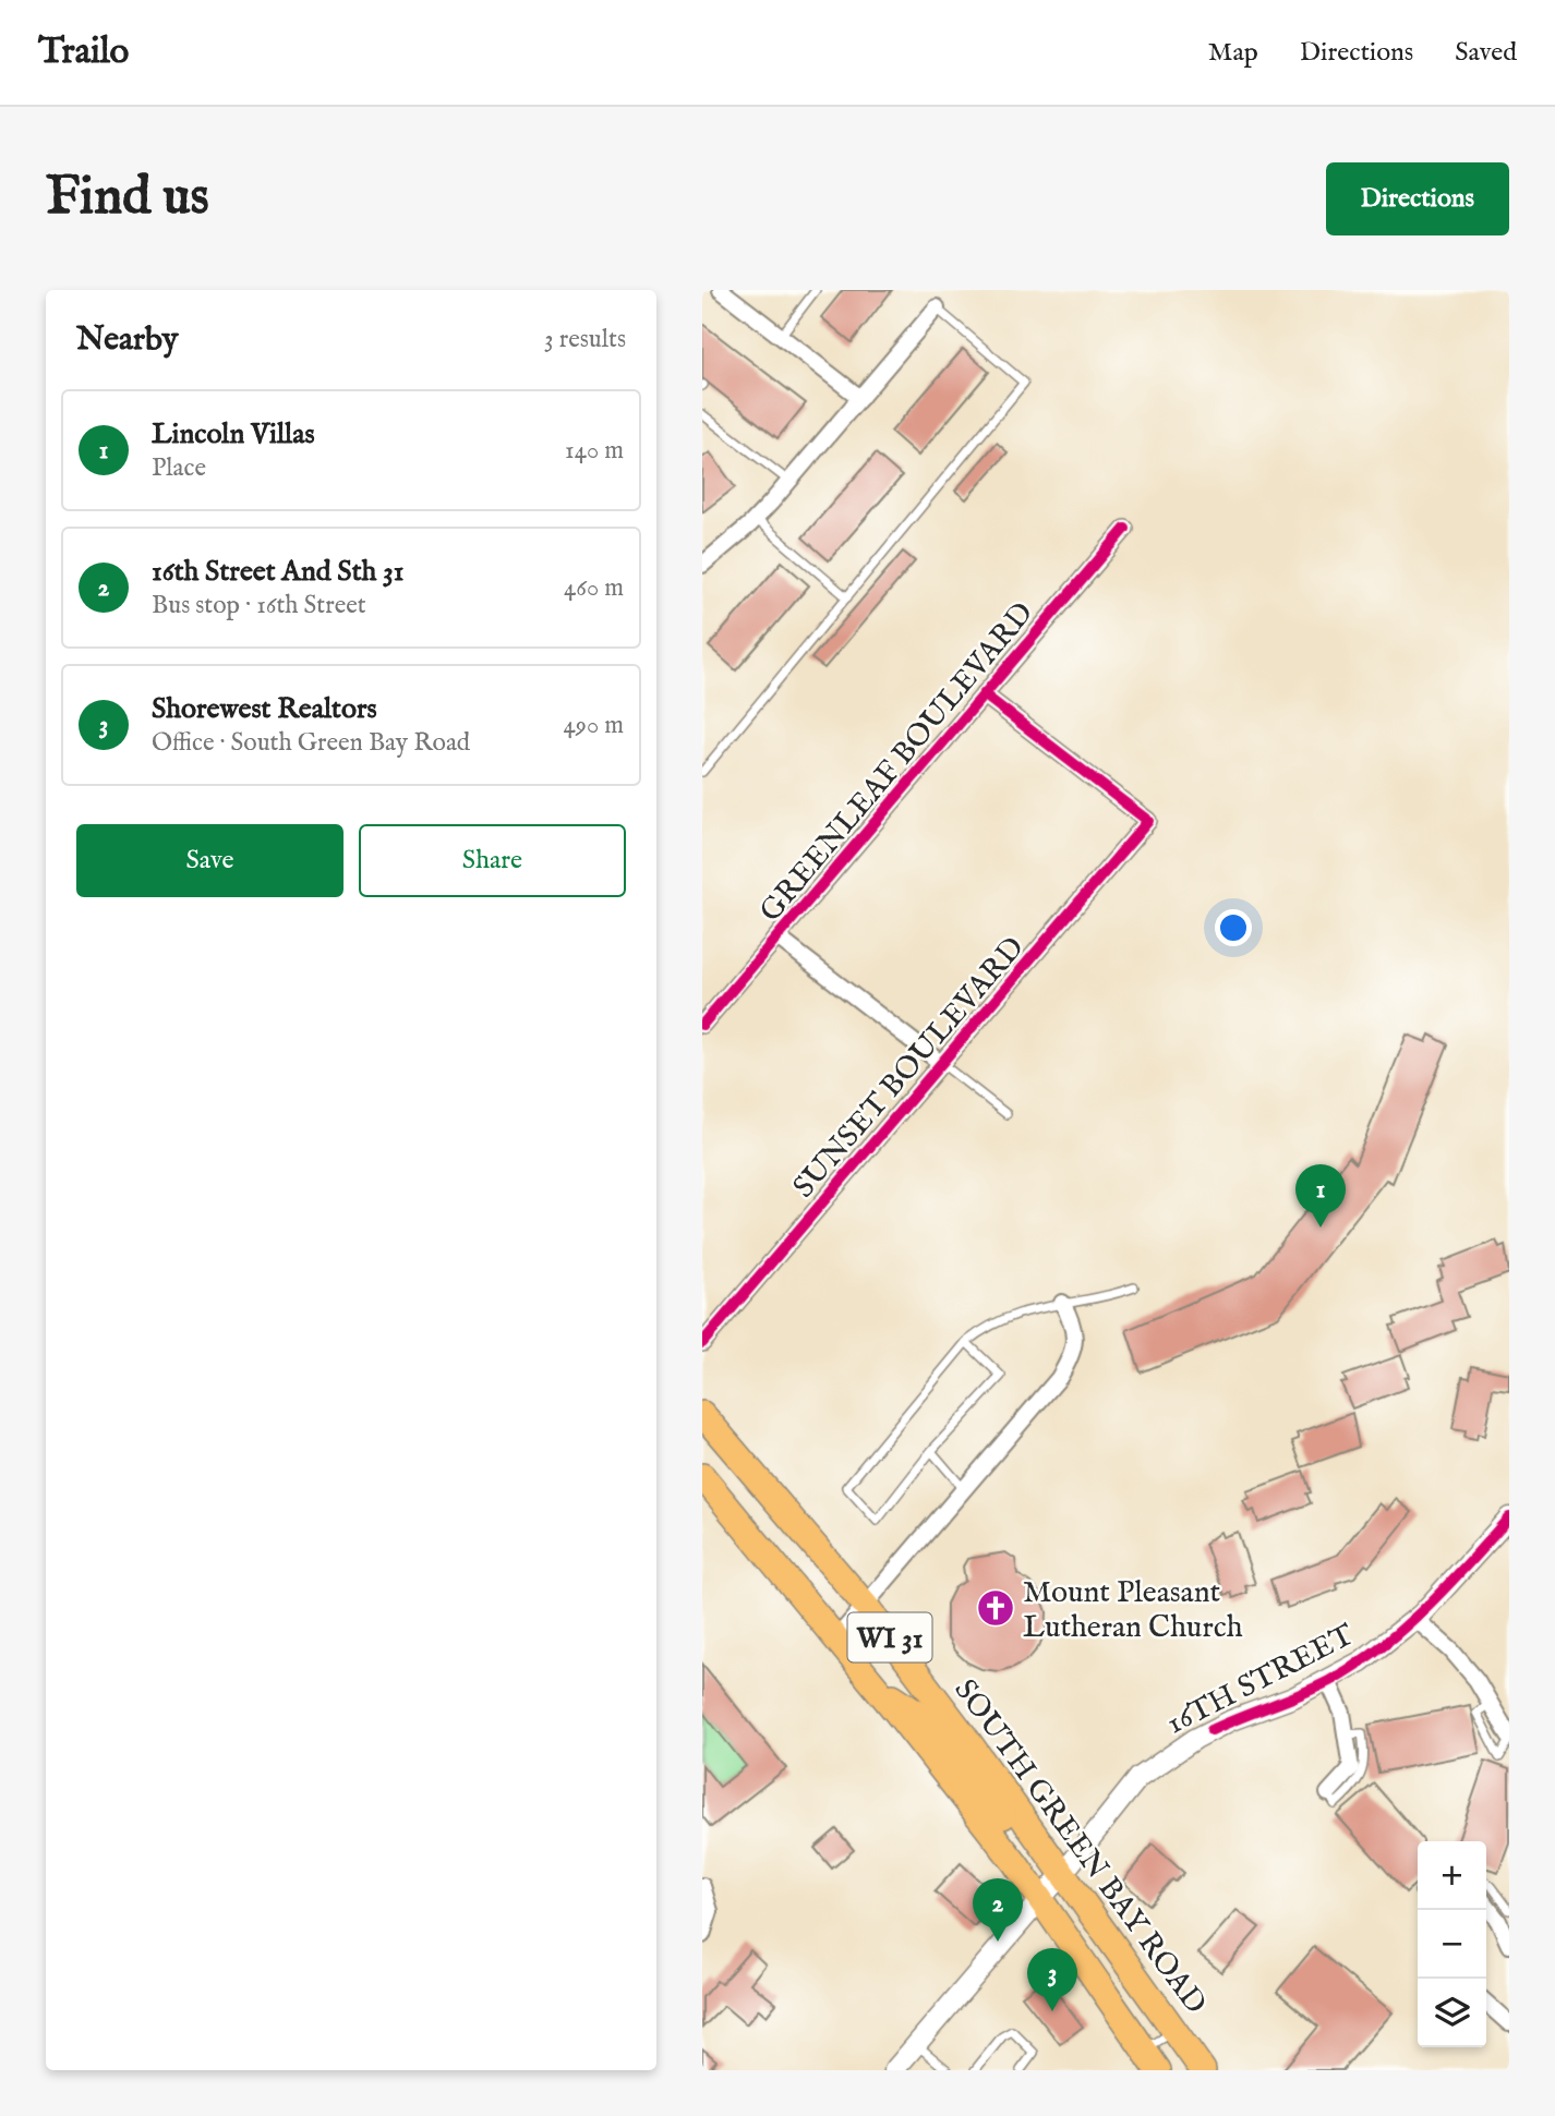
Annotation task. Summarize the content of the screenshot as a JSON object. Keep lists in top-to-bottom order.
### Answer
{
  "streets": {
    "main road": ["WI 31", "SOUTH GREEN BAY ROAD"],
    "street": ["GREENLEAF BOULEVARD", "SUNSET BOULEVARD", "16TH STREET"]
  },
  "crossings": [
    ["GREENLEAF BOULEVARD", "SUNSET BOULEVARD"],
    ["WI 31", "16TH STREET"],
    ["16TH STREET", "SOUTH GREEN BAY ROAD"]
  ],
  "places": {
    "church": ["Mount Pleasant Lutheran Church"]
  },
  "page": {
    "header": "Trailo",
    "nav": ["Map", "Directions", "Saved"],
    "buttons": [
      "Directions",
      ["Save", "Share"]
    ],
    "title": "Find us",
    "heading": ["Nearby", "3 results"],
    "list": [
      {
        "mark": "1",
        "name": "Lincoln Villas",
        "note": "Place",
        "value": "140 m"
      },
      {
        "mark": "2",
        "name": "16th Street And Sth 31",
        "note": "Bus stop · 16th Street",
        "value": "460 m"
      },
      {
        "mark": "3",
        "name": "Shorewest Realtors",
        "note": "Office · South Green Bay Road",
        "value": "490 m"
      }
    ],
    "pins": ["1", "2", "3"],
    "map_buttons": ["+", "−"]
  }
}
